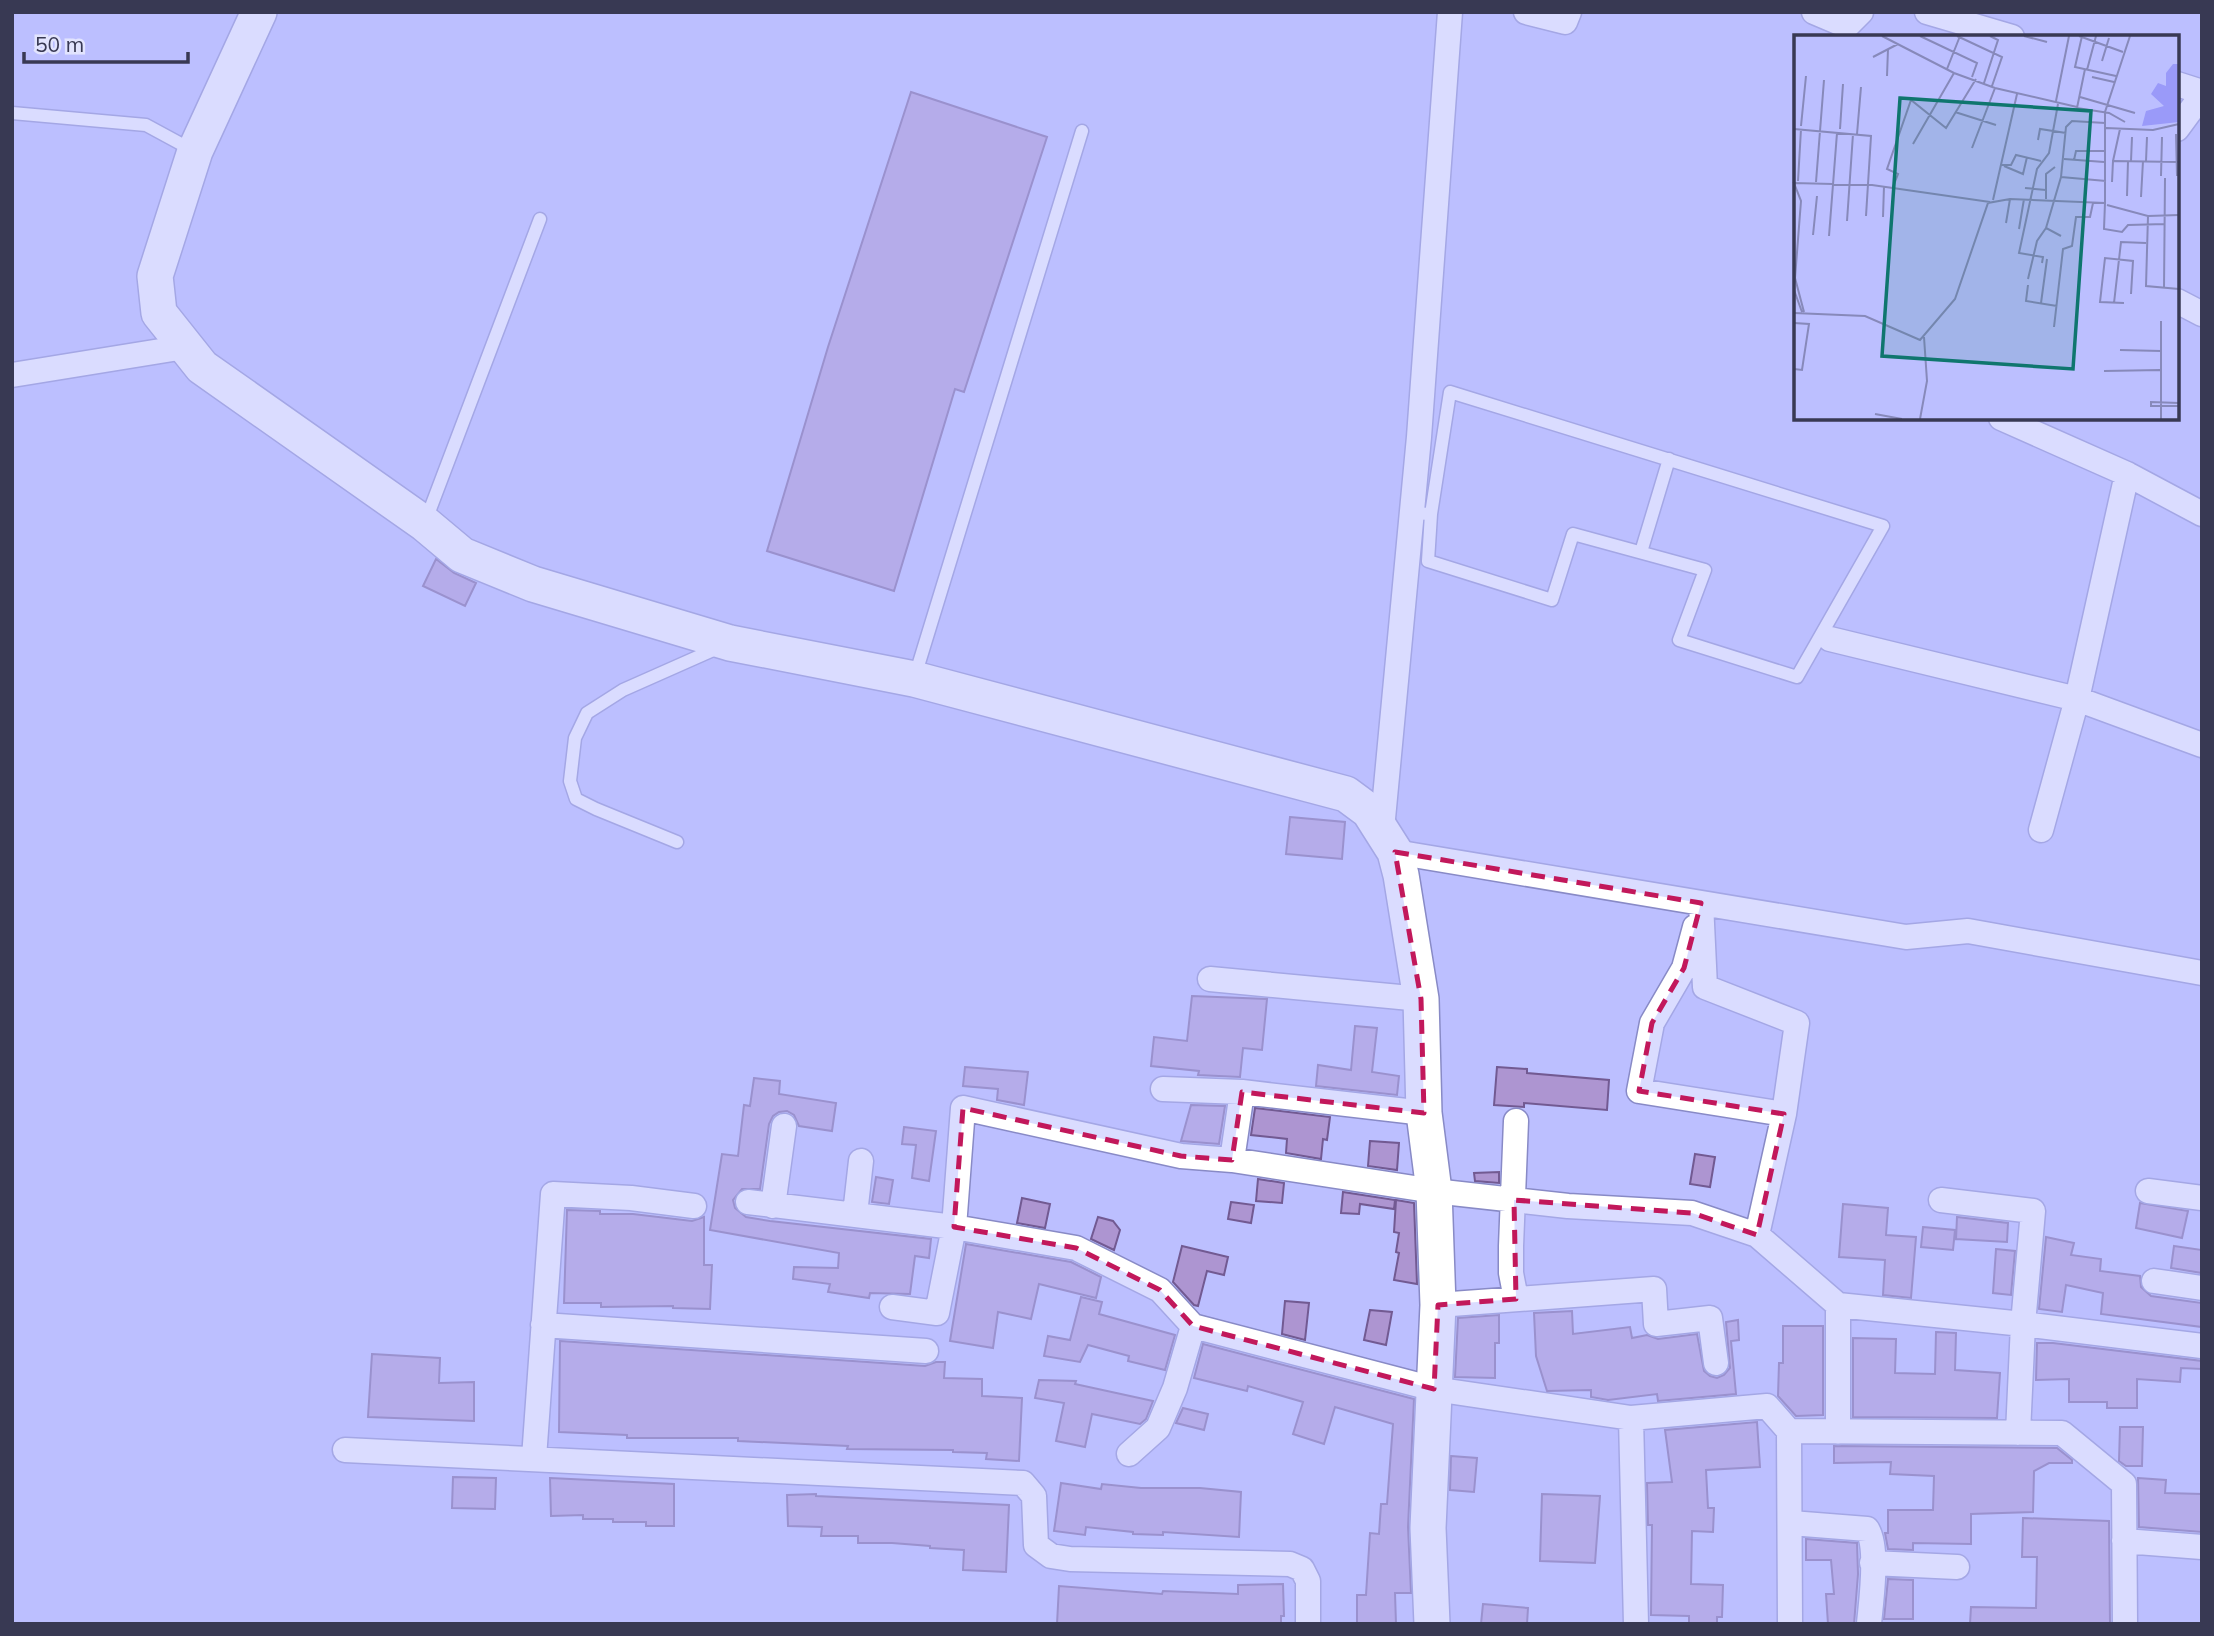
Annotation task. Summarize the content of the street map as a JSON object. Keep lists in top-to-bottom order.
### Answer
{
  "scale_bar": "50 m"
}
